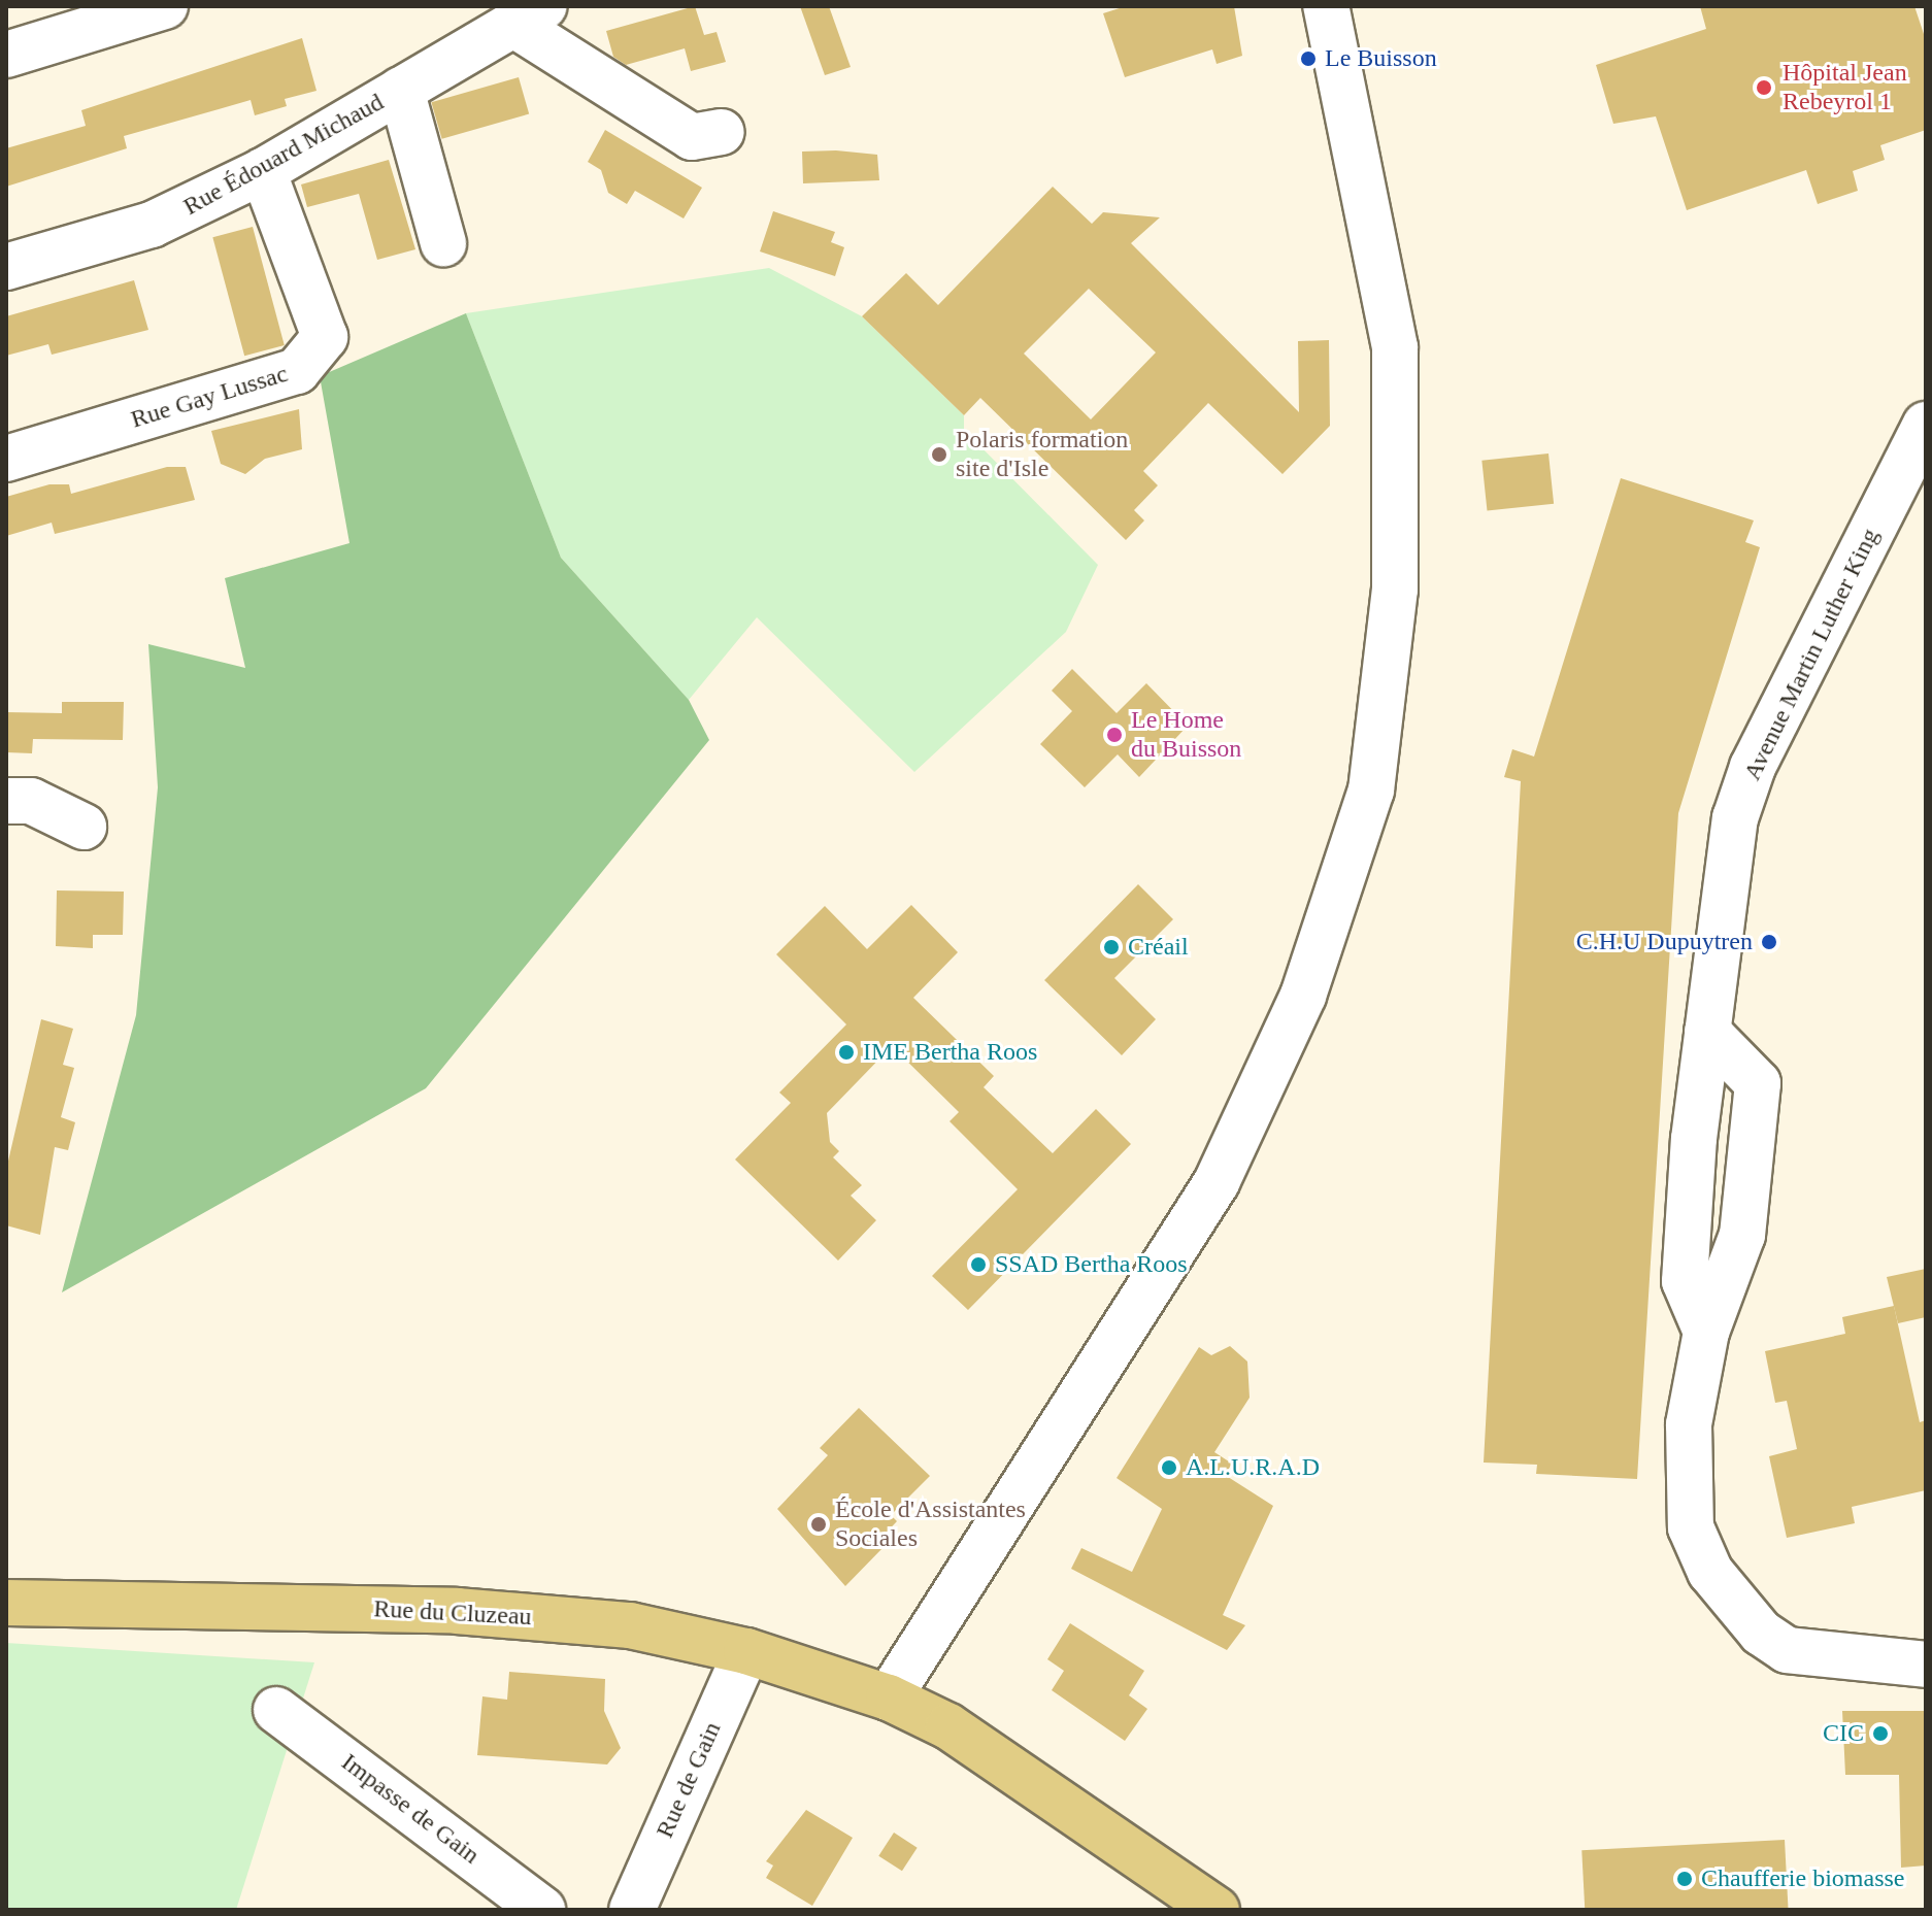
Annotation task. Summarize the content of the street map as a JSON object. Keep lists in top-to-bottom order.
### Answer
{
  "streets": {
    "main road": ["Rue du Cluzeau"],
    "street": [
      "Rue Édouard Michaud",
      "Rue Gay Lussac",
      "Avenue Martin Luther King",
      "Rue de Gain",
      "Impasse de Gain"
    ]
  },
  "crossings": [
    ["Rue Édouard Michaud", "Rue Gay Lussac"],
    ["Rue du Cluzeau", "Rue de Gain"]
  ],
  "places": [
    "Le Buisson",
    "Hôpital Jean Rebeyrol 1",
    "Polaris formation site d'Isle",
    "Le Home du Buisson",
    "C.H.U Dupuytren",
    "Créail",
    "IME Bertha Roos",
    "SSAD Bertha Roos",
    "A.L.U.R.A.D",
    "École d'Assistantes Sociales",
    "CIC",
    "Chaufferie biomasse"
  ]
}
